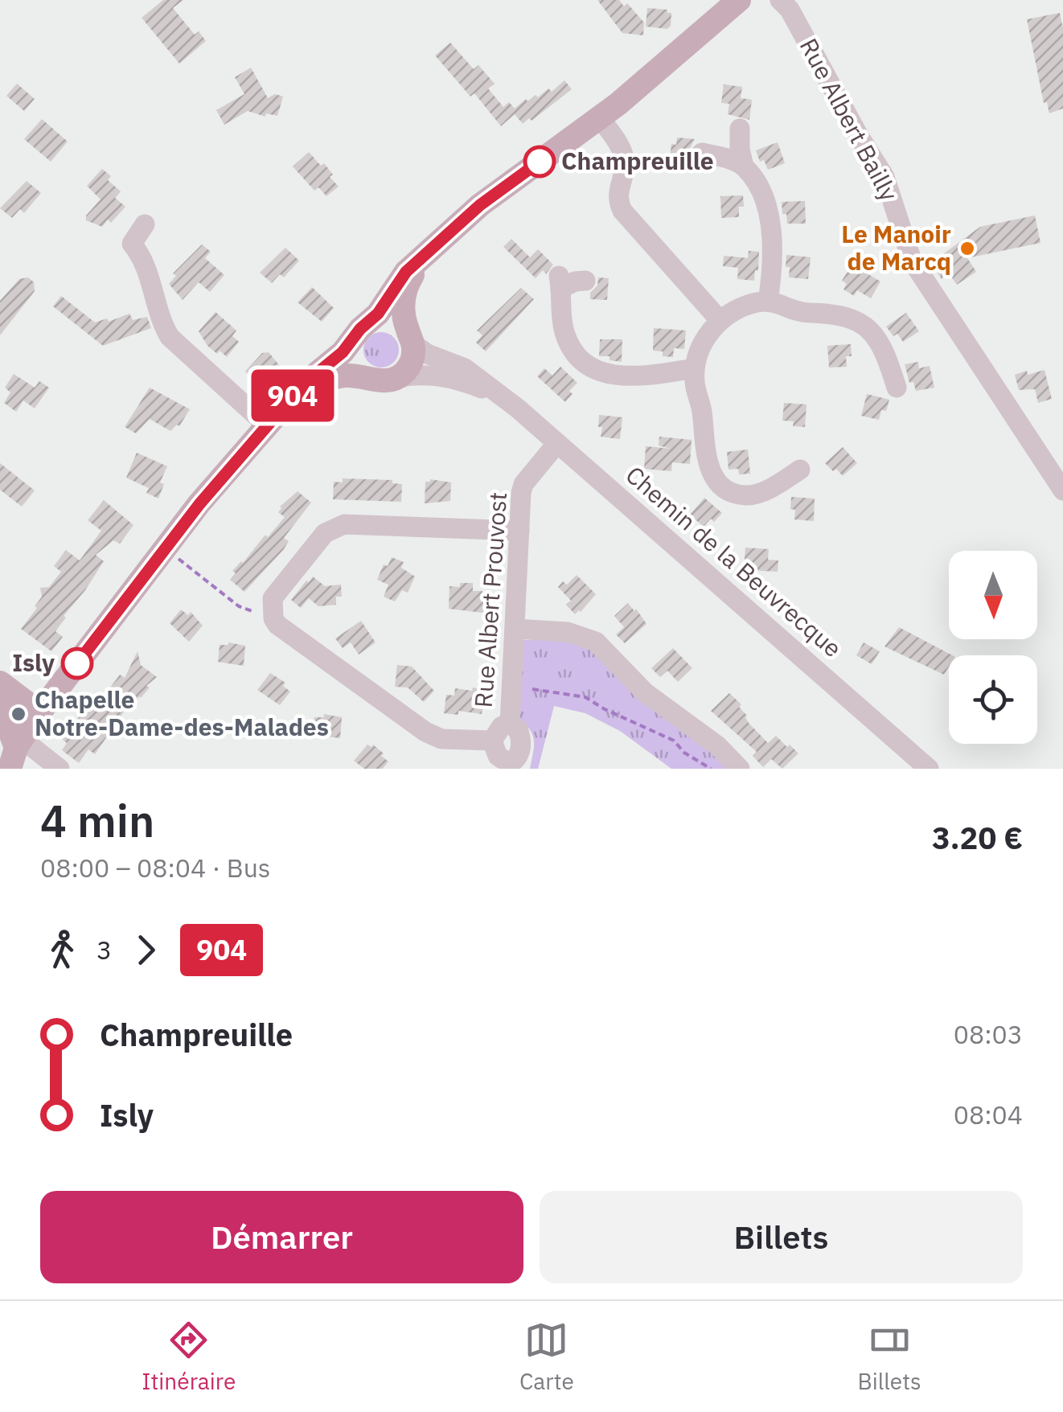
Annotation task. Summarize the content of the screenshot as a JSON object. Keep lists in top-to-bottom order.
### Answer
{
  "streets": {
    "street": ["Rue Albert Bailly", "Chemin de la Beuvrecque", "Rue Albert Prouvost"]
  },
  "crossings": [
    ["Chemin de la Beuvrecque", "Rue Albert Prouvost"]
  ],
  "places": [
    "Champreuille",
    "Le Manoir de Marcq",
    "Isly",
    "Chapelle Notre-Dame-des-Malades"
  ],
  "lines": ["bus line 904"],
  "north": "bottom",
  "page": {
    "on_map": "904",
    "heading": ["4 min", "08:00 – 08:04 · Bus", "3.20 €"],
    "legs": ["3", "904"],
    "list": [
      {
        "name": "Champreuille",
        "value": "08:03"
      },
      {
        "name": "Isly",
        "value": "08:04"
      }
    ],
    "buttons": ["Démarrer", "Billets"],
    "tabs": ["Itinéraire", "Carte", "Billets"]
  }
}
